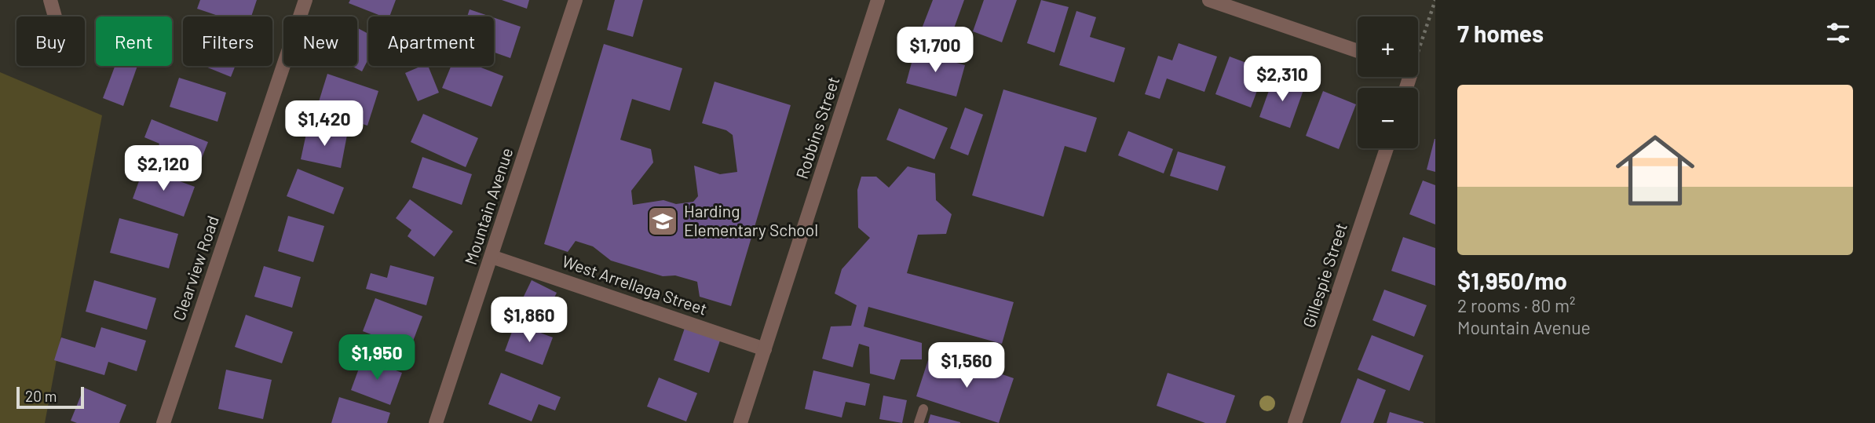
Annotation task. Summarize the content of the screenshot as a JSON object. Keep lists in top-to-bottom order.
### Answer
{
  "streets": {
    "street": [
      "Robbins Street",
      "Mountain Avenue",
      "Clearview Road",
      "Gillespie Street",
      "West Arrellaga Street"
    ]
  },
  "crossings": [
    ["Robbins Street", "West Arrellaga Street"],
    ["Mountain Avenue", "West Arrellaga Street"]
  ],
  "places": {
    "school or university": ["Harding Elementary School"]
  },
  "scale_bar": "20 m",
  "page": {
    "heading": "7 homes",
    "map_buttons": ["+", "−"],
    "chip": [
      "Buy",
      "Rent",
      "Filters",
      "New",
      "Apartment"
    ],
    "price": [
      "$1,700",
      "$2,310",
      "$1,420",
      "$2,120",
      "$1,860",
      "$1,950",
      "$1,560"
    ],
    "list": [
      {
        "name": "$1,950/mo",
        "note": "2 rooms · 80 m² · Mountain Avenue"
      }
    ],
    "scale": "20 m"
  }
}
